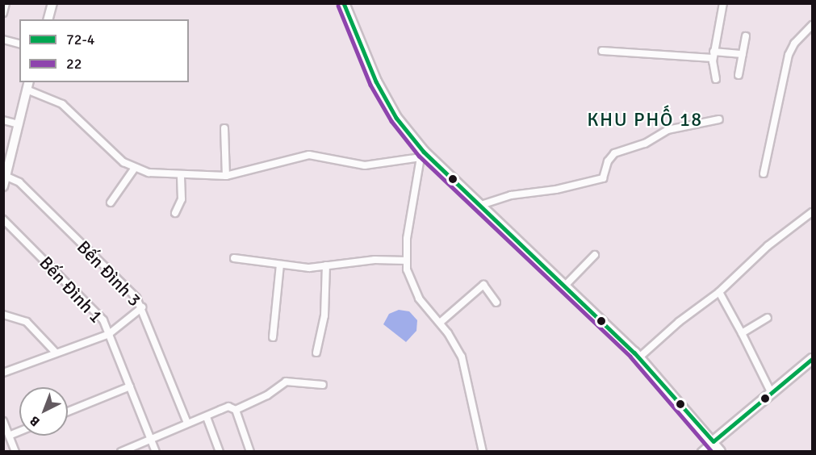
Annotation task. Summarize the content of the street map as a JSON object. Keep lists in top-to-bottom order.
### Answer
{
  "streets": {
    "street": ["Bến Đình 3", "Bến Đình 1"]
  },
  "districts": ["KHU PHỐ 18"],
  "lines": ["transit line 72-4", "transit line 22"],
  "legend": ["72-4", "22"],
  "north": "bottom left"
}
